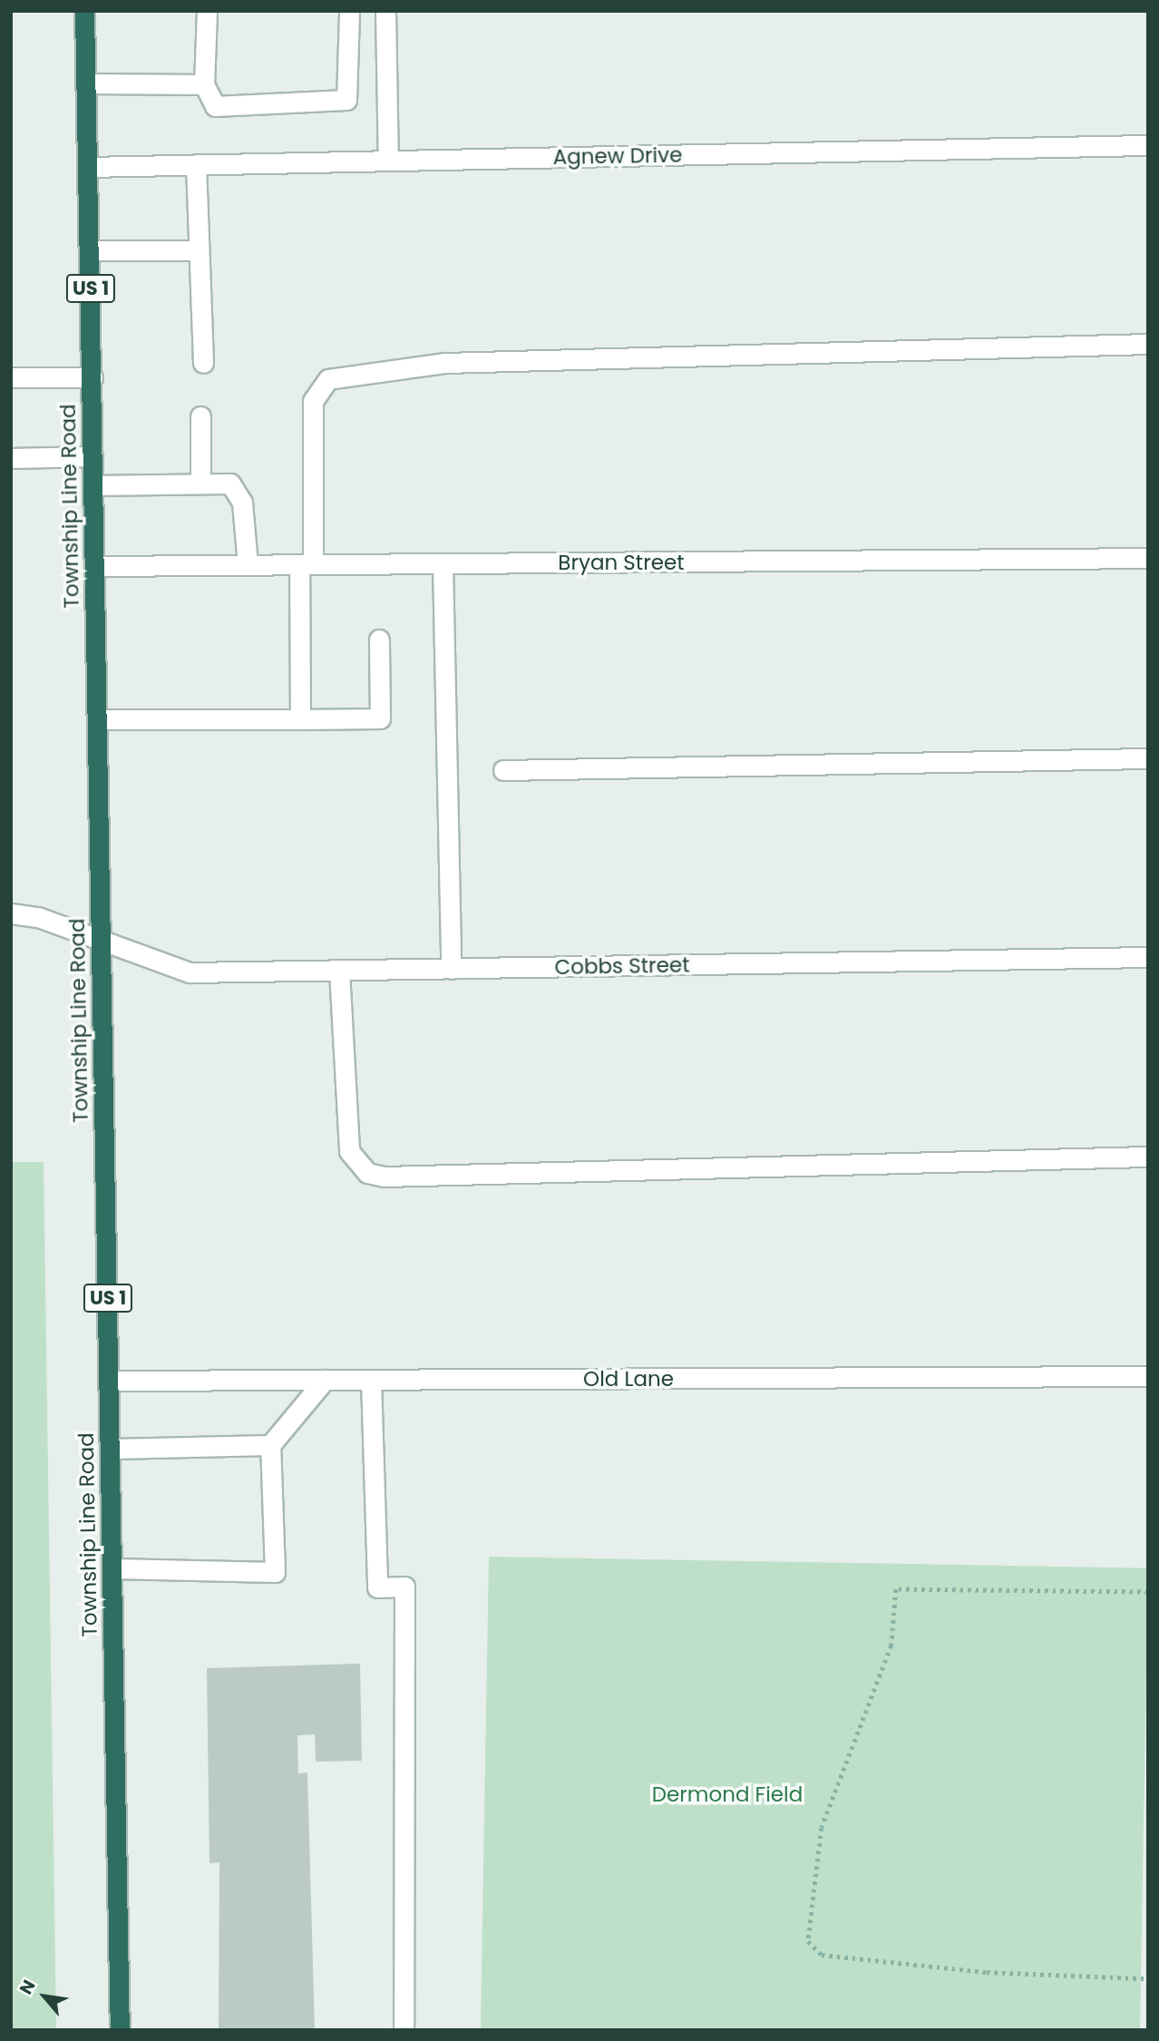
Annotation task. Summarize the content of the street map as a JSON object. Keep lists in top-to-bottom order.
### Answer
{
  "streets": {
    "highway": ["US 1", "Township Line Road"],
    "street": [
      "Agnew Drive",
      "Bryan Street",
      "Cobbs Street",
      "Old Lane"
    ]
  },
  "crossings": [
    ["Agnew Drive", "Township Line Road"],
    ["Township Line Road", "Bryan Street"],
    ["Township Line Road", "Cobbs Street"],
    ["Township Line Road", "Old Lane"]
  ],
  "parks": ["Dermond Field"],
  "north": "top left"
}
